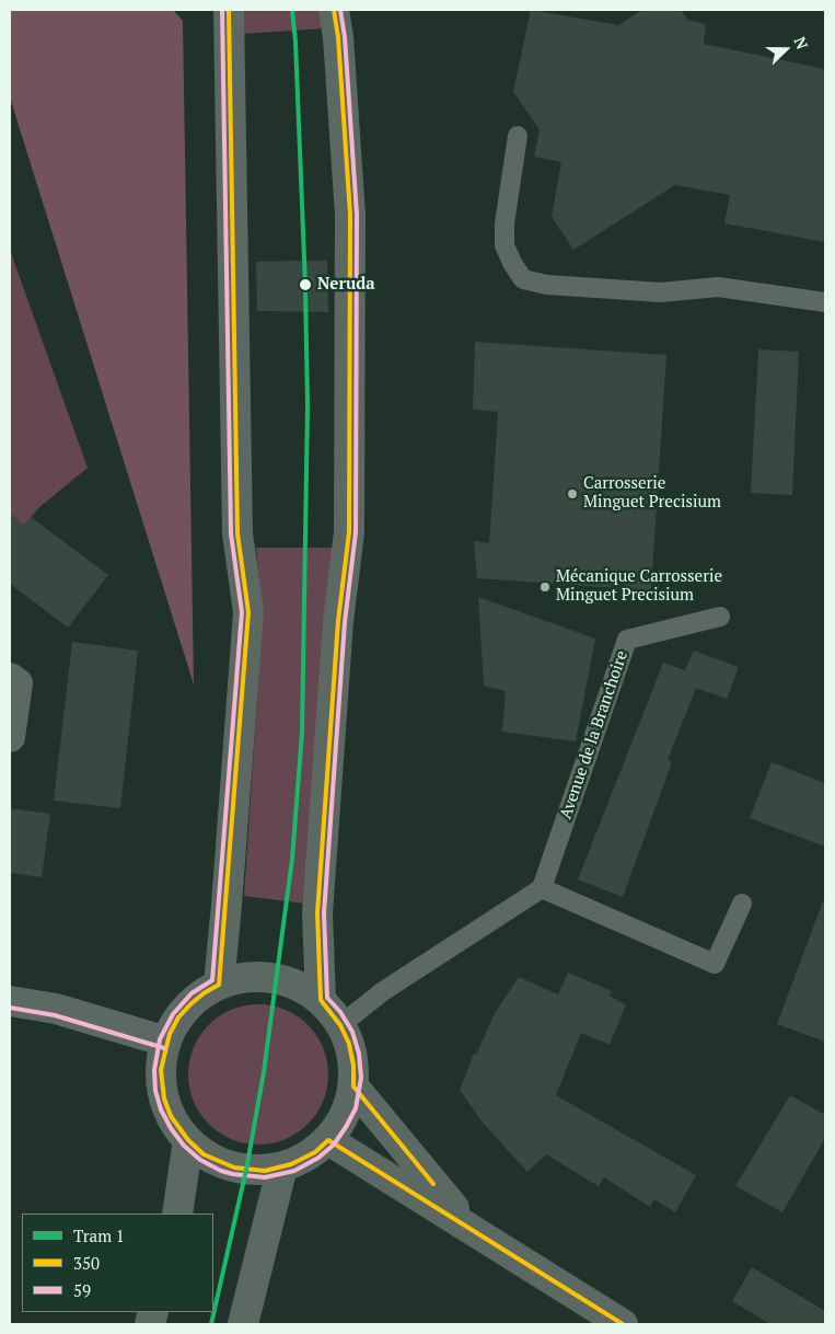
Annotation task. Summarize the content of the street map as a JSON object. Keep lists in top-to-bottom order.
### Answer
{
  "streets": {
    "lane": ["Avenue de la Branchoire"]
  },
  "places": ["Neruda", "Carrosserie Minguet Precisium", "Mécanique Carrosserie Minguet Precisium"],
  "lines": ["tram line 1", "transit line 350", "transit line 59"],
  "legend": ["Tram 1", "350", "59"],
  "north": "right"
}
